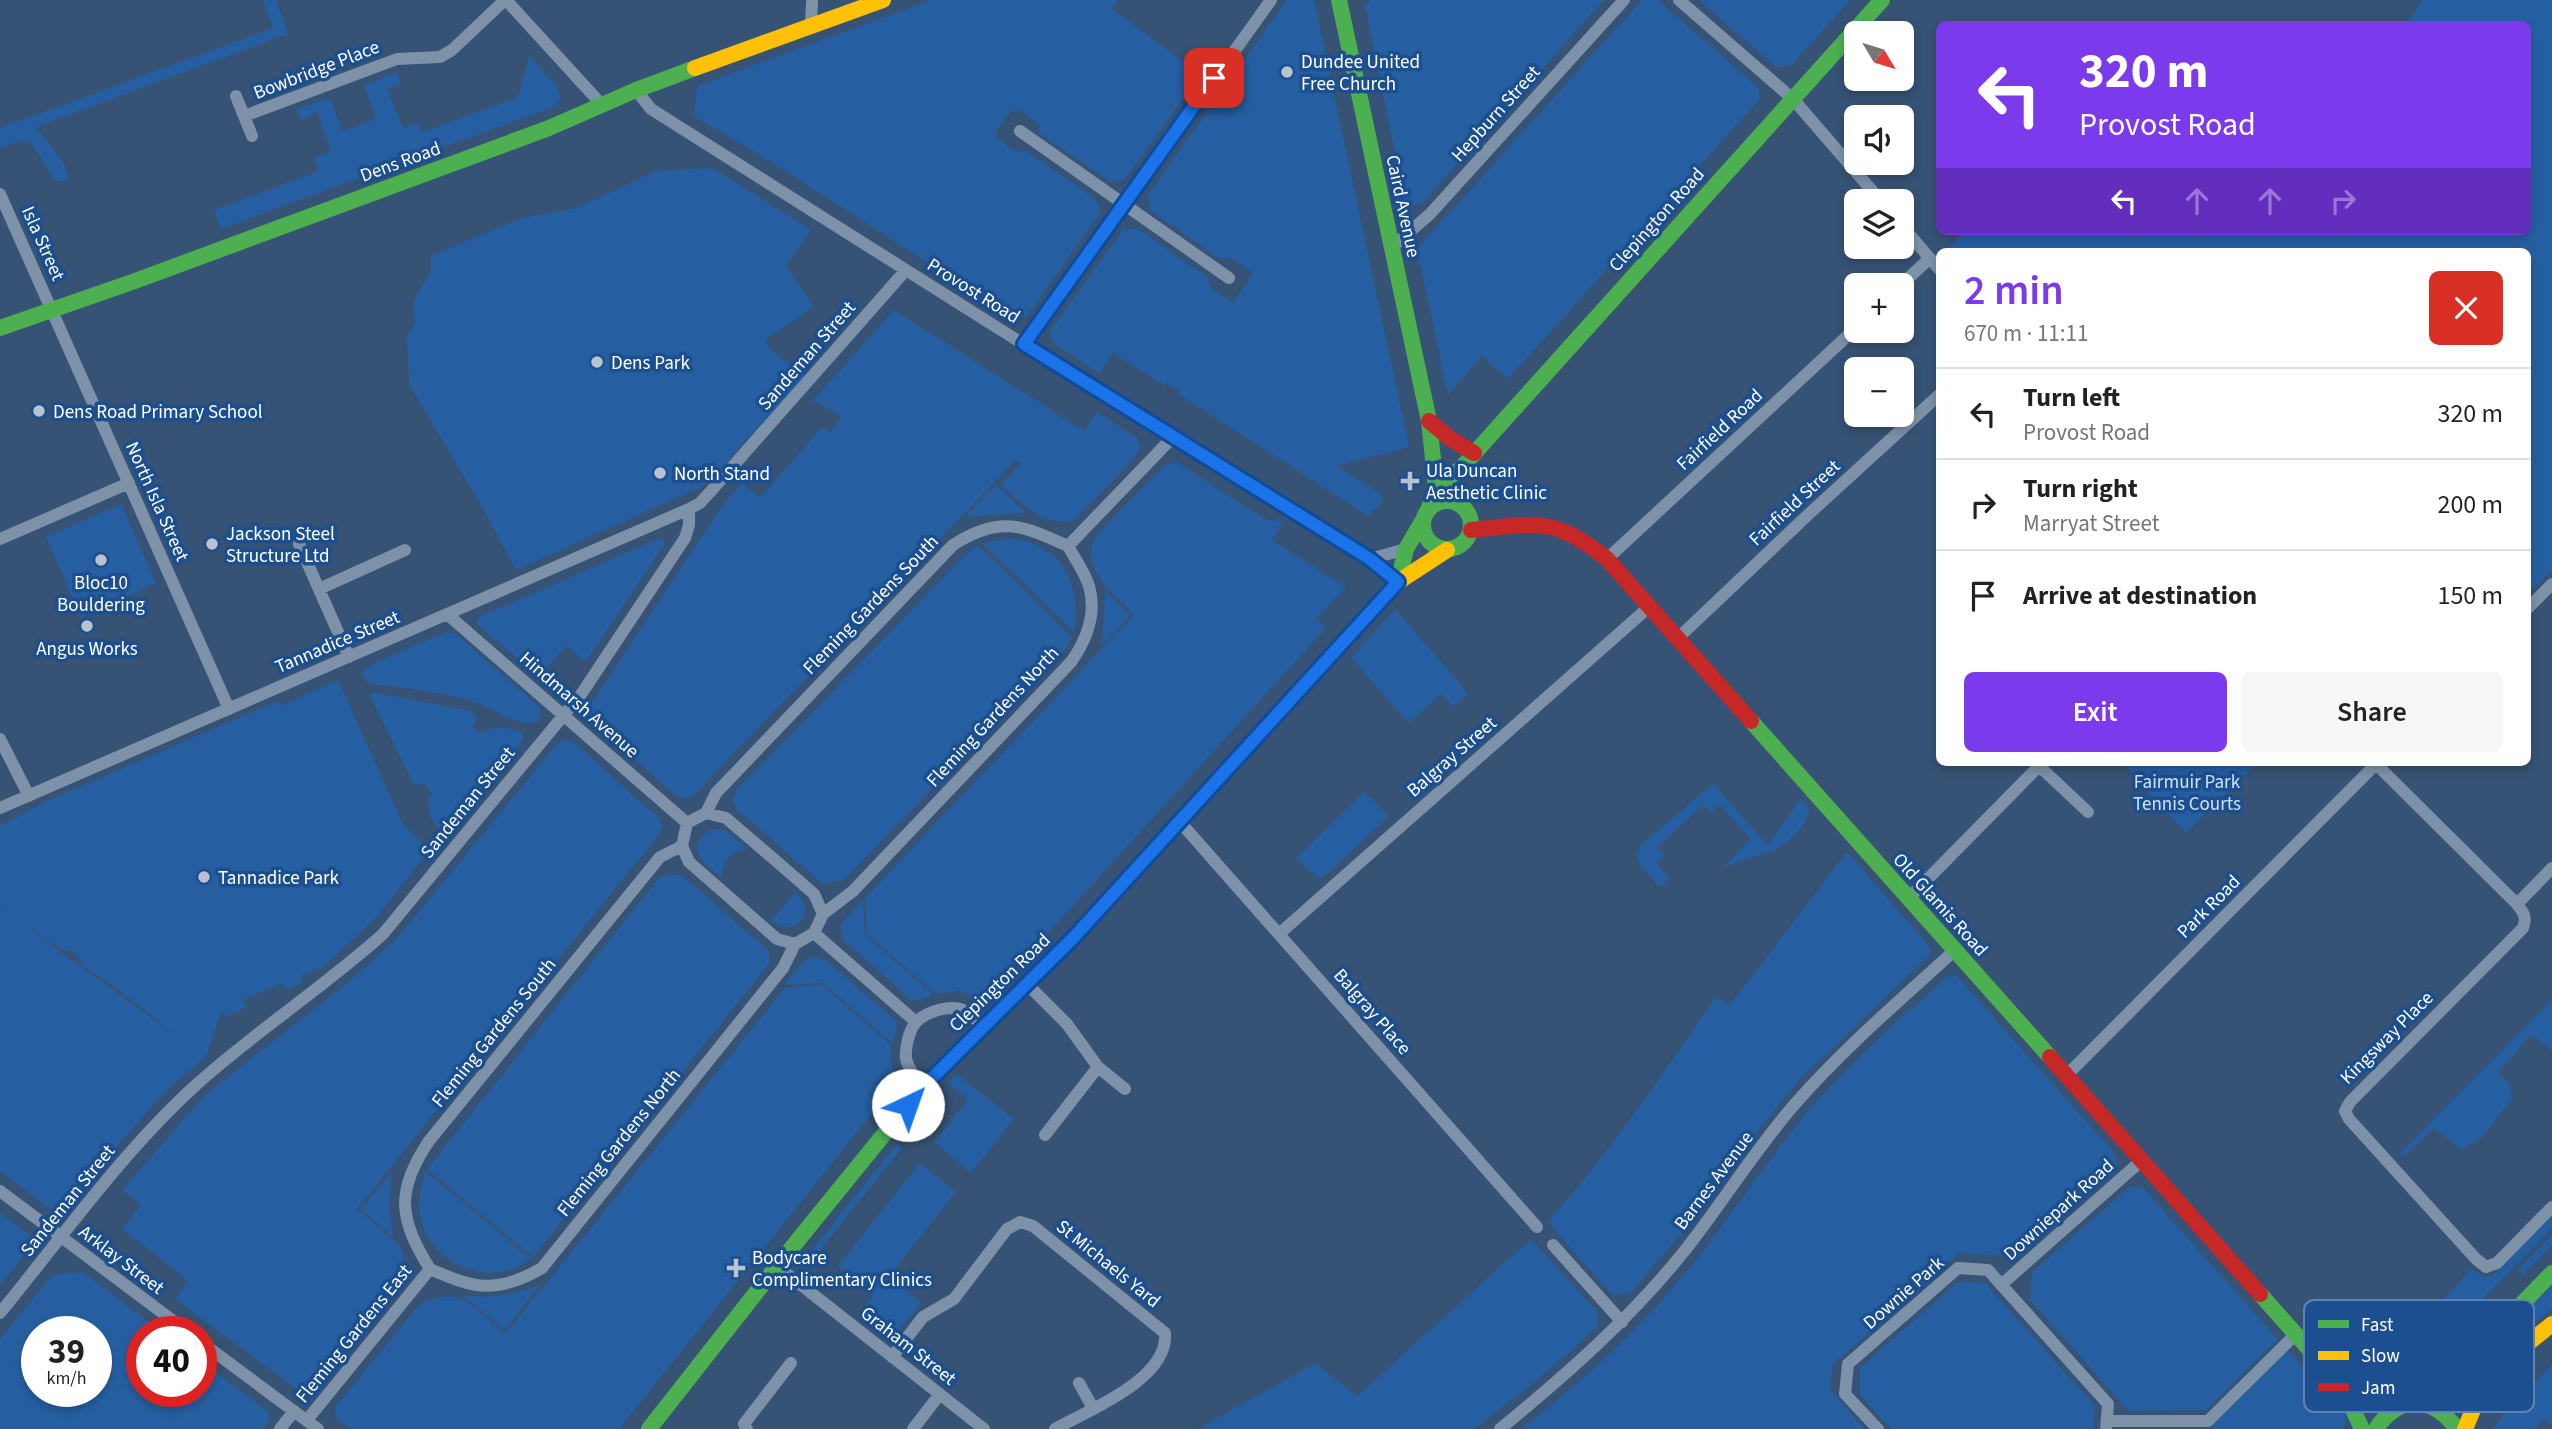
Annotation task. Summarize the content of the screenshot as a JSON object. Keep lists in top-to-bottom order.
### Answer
{
  "streets": {
    "main road": [
      "Dens Road",
      "Caird Avenue",
      "Clepington Road",
      "Old Glamis Road"
    ],
    "street": [
      "Bowbridge Place",
      "Hepburn Street",
      "Isla Street",
      "Provost Road",
      "Sandeman Street",
      "Fairfield Road",
      "North Isla Street",
      "Fairfield Street",
      "Fleming Gardens South",
      "Tannadice Street",
      "Hindmarsh Avenue",
      "Fleming Gardens North",
      "Balgray Street",
      "Park Road",
      "Balgray Place",
      "Kingsway Place",
      "Barnes Avenue",
      "Downiepark Road",
      "Arklay Street",
      "St Michaels Yard",
      "Downie Park",
      "Fleming Gardens East",
      "Graham Street"
    ]
  },
  "crossings": [
    ["Hepburn Street", "Caird Avenue"],
    ["Dens Road", "Isla Street"],
    ["Dens Road", "Provost Road"],
    ["Dens Road", "North Isla Street"],
    ["Caird Avenue", "Clepington Road"],
    ["Clepington Road", "Provost Road"],
    ["Clepington Road", "Old Glamis Road"],
    ["Clepington Road", "Balgray Place"],
    ["Clepington Road", "Graham Street"],
    ["Isla Street", "North Isla Street"],
    ["Provost Road", "Sandeman Street"],
    ["Sandeman Street", "Tannadice Street"],
    ["Sandeman Street", "Hindmarsh Avenue"],
    ["Sandeman Street", "Arklay Street"],
    ["Fairfield Road", "Old Glamis Road"],
    ["North Isla Street", "Tannadice Street"],
    ["Fairfield Street", "Old Glamis Road"],
    ["Fleming Gardens South", "Fleming Gardens North"],
    ["Fleming Gardens South", "Fleming Gardens East"],
    ["Tannadice Street", "Hindmarsh Avenue"],
    ["Fleming Gardens North", "Fleming Gardens East"],
    ["Balgray Street", "Old Glamis Road"],
    ["Balgray Street", "Balgray Place"],
    ["Old Glamis Road", "Park Road"],
    ["Old Glamis Road", "Barnes Avenue"],
    ["Old Glamis Road", "Downiepark Road"],
    ["Downiepark Road", "Downie Park"],
    ["St Michaels Yard", "Graham Street"]
  ],
  "parks": ["Fairmuir Park Tennis Courts"],
  "places": {
    "other": [
      "Dundee United Free Church",
      "Dens Park",
      "Dens Road Primary School",
      "North Stand",
      "Jackson Steel Structure Ltd",
      "Bloc10 Bouldering",
      "Angus Works",
      "Tannadice Park"
    ],
    "health": ["Ula Duncan Aesthetic Clinic", "Bodycare Complimentary Clinics"]
  },
  "legend": ["Fast", "Slow", "Jam"],
  "north": "bottom right",
  "page": {
    "map_buttons": ["+", "−"],
    "turn": ["320 m", "Provost Road"],
    "heading": ["2 min", "670 m · 11:11"],
    "list": [
      {
        "name": "Turn left",
        "note": "Provost Road",
        "value": "320 m"
      },
      {
        "name": "Turn right",
        "note": "Marryat Street",
        "value": "200 m"
      },
      {
        "name": "Arrive at destination",
        "value": "150 m"
      }
    ],
    "buttons": ["Exit", "Share"],
    "speed": "39 km/h",
    "limit": "40"
  }
}
